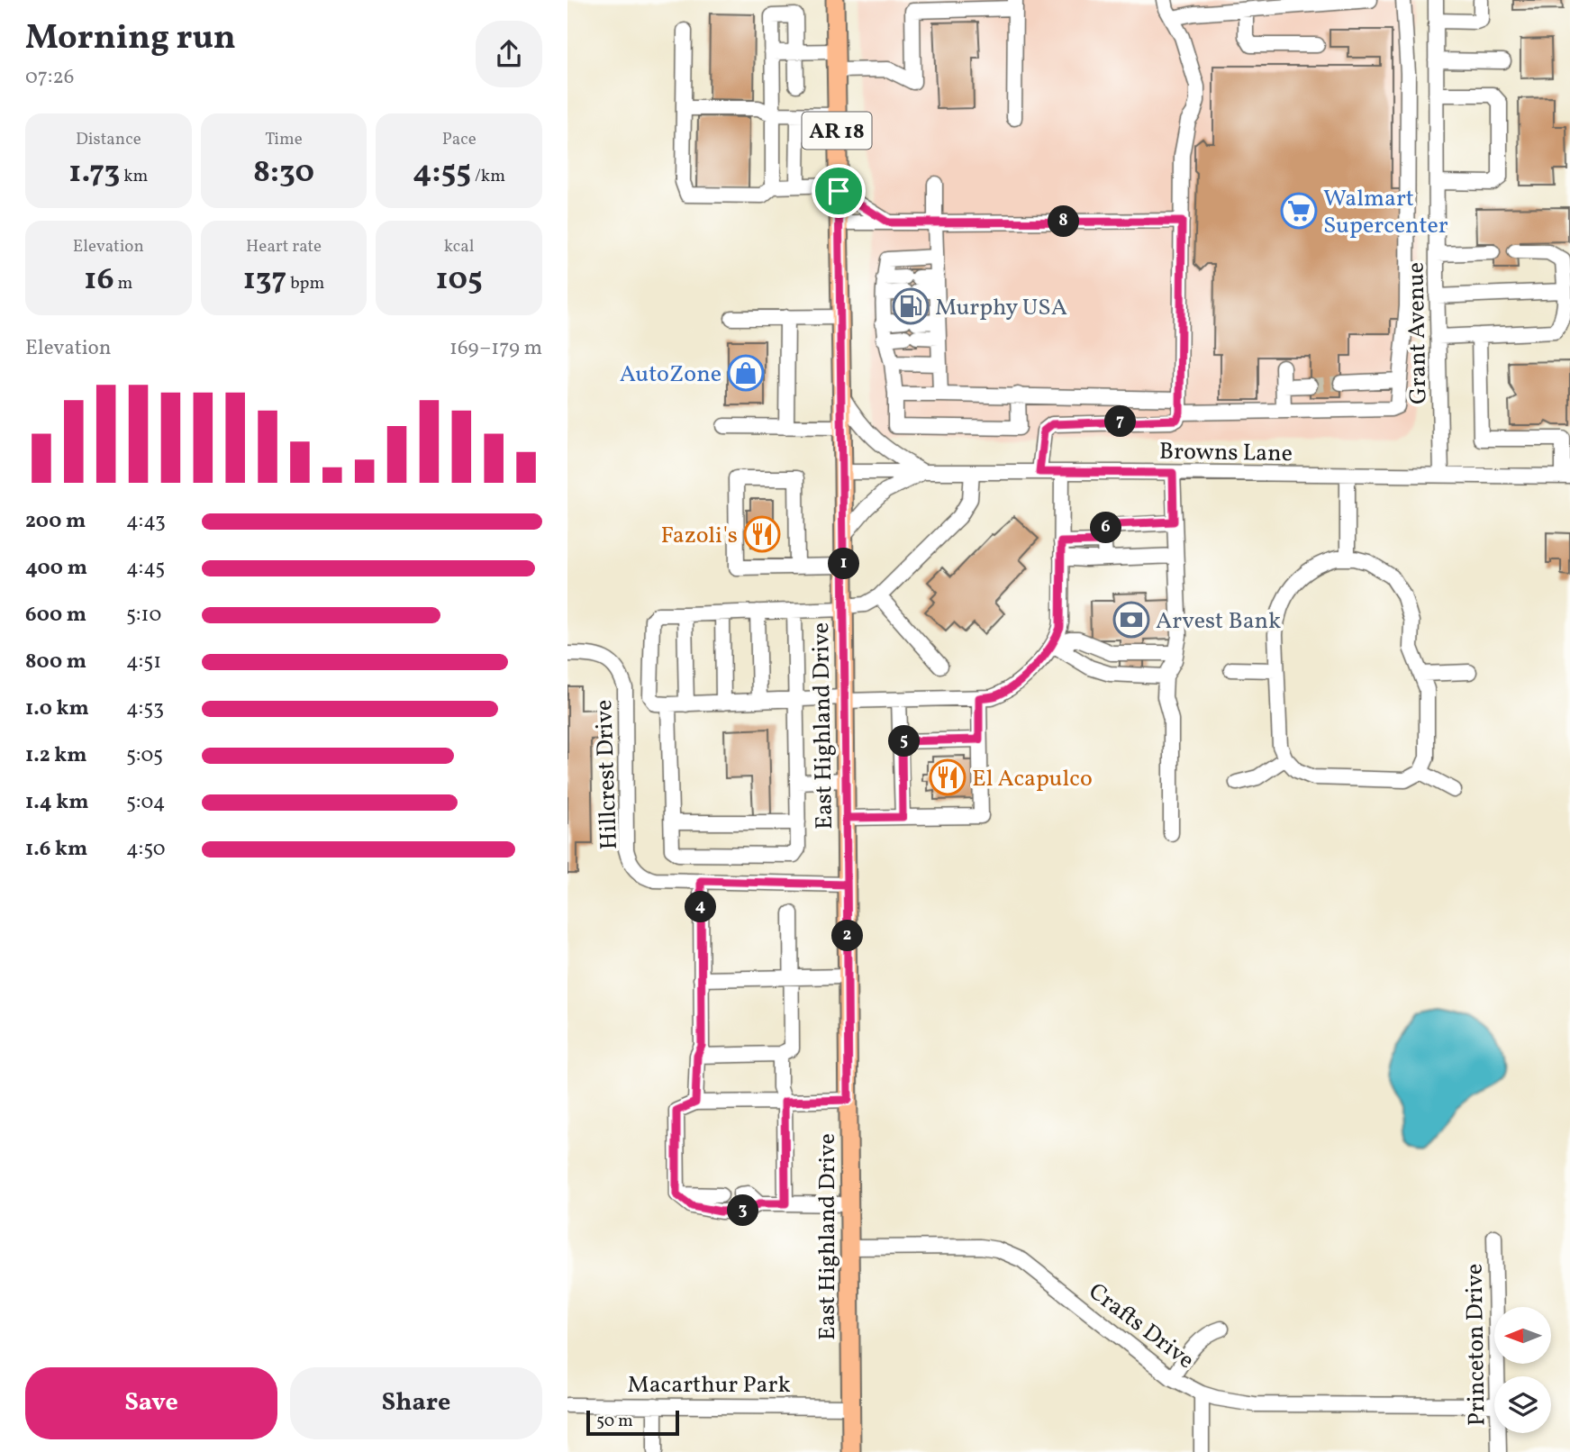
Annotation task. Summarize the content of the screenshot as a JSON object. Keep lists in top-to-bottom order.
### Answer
{
  "streets": {
    "main road": ["AR 18", "East Highland Drive"],
    "street": [
      "Grant Avenue",
      "Browns Lane",
      "Hillcrest Drive",
      "Crafts Drive",
      "Princeton Drive",
      "Macarthur Park"
    ]
  },
  "crossings": [
    ["Grant Avenue", "Browns Lane"],
    ["Browns Lane", "East Highland Drive"],
    ["East Highland Drive", "Hillcrest Drive"],
    ["East Highland Drive", "Crafts Drive"],
    ["East Highland Drive", "Macarthur Park"]
  ],
  "places": {
    "supermarket": ["Walmart Supercenter"],
    "fuel station": ["Murphy USA"],
    "shop": ["AutoZone"],
    "restaurant": ["Fazoli's", "El Acapulco"],
    "bank": ["Arvest Bank"]
  },
  "scale_bar": "50 m",
  "north": "left",
  "page": {
    "heading": ["Morning run", "07:26"],
    "stats": [
      ["Distance", "1.73 km"],
      ["Time", "8:30"],
      ["Pace", "4:55 /km"],
      ["Elevation", "16 m"],
      ["Heart rate", "137 bpm"],
      ["kcal", "105"]
    ],
    "pins": [
      "8",
      "7",
      "6",
      "1",
      "5",
      "4",
      "2",
      "3"
    ],
    "chart": ["Elevation", "169–179 m"],
    "list": [
      {
        "name": "200 m",
        "note": "4:43"
      },
      {
        "name": "400 m",
        "note": "4:45"
      },
      {
        "name": "600 m",
        "note": "5:10"
      },
      {
        "name": "800 m",
        "note": "4:51"
      },
      {
        "name": "1.0 km",
        "note": "4:53"
      },
      {
        "name": "1.2 km",
        "note": "5:05"
      },
      {
        "name": "1.4 km",
        "note": "5:04"
      },
      {
        "name": "1.6 km",
        "note": "4:50"
      }
    ],
    "buttons": ["Save", "Share"],
    "scale": "50 m"
  }
}
